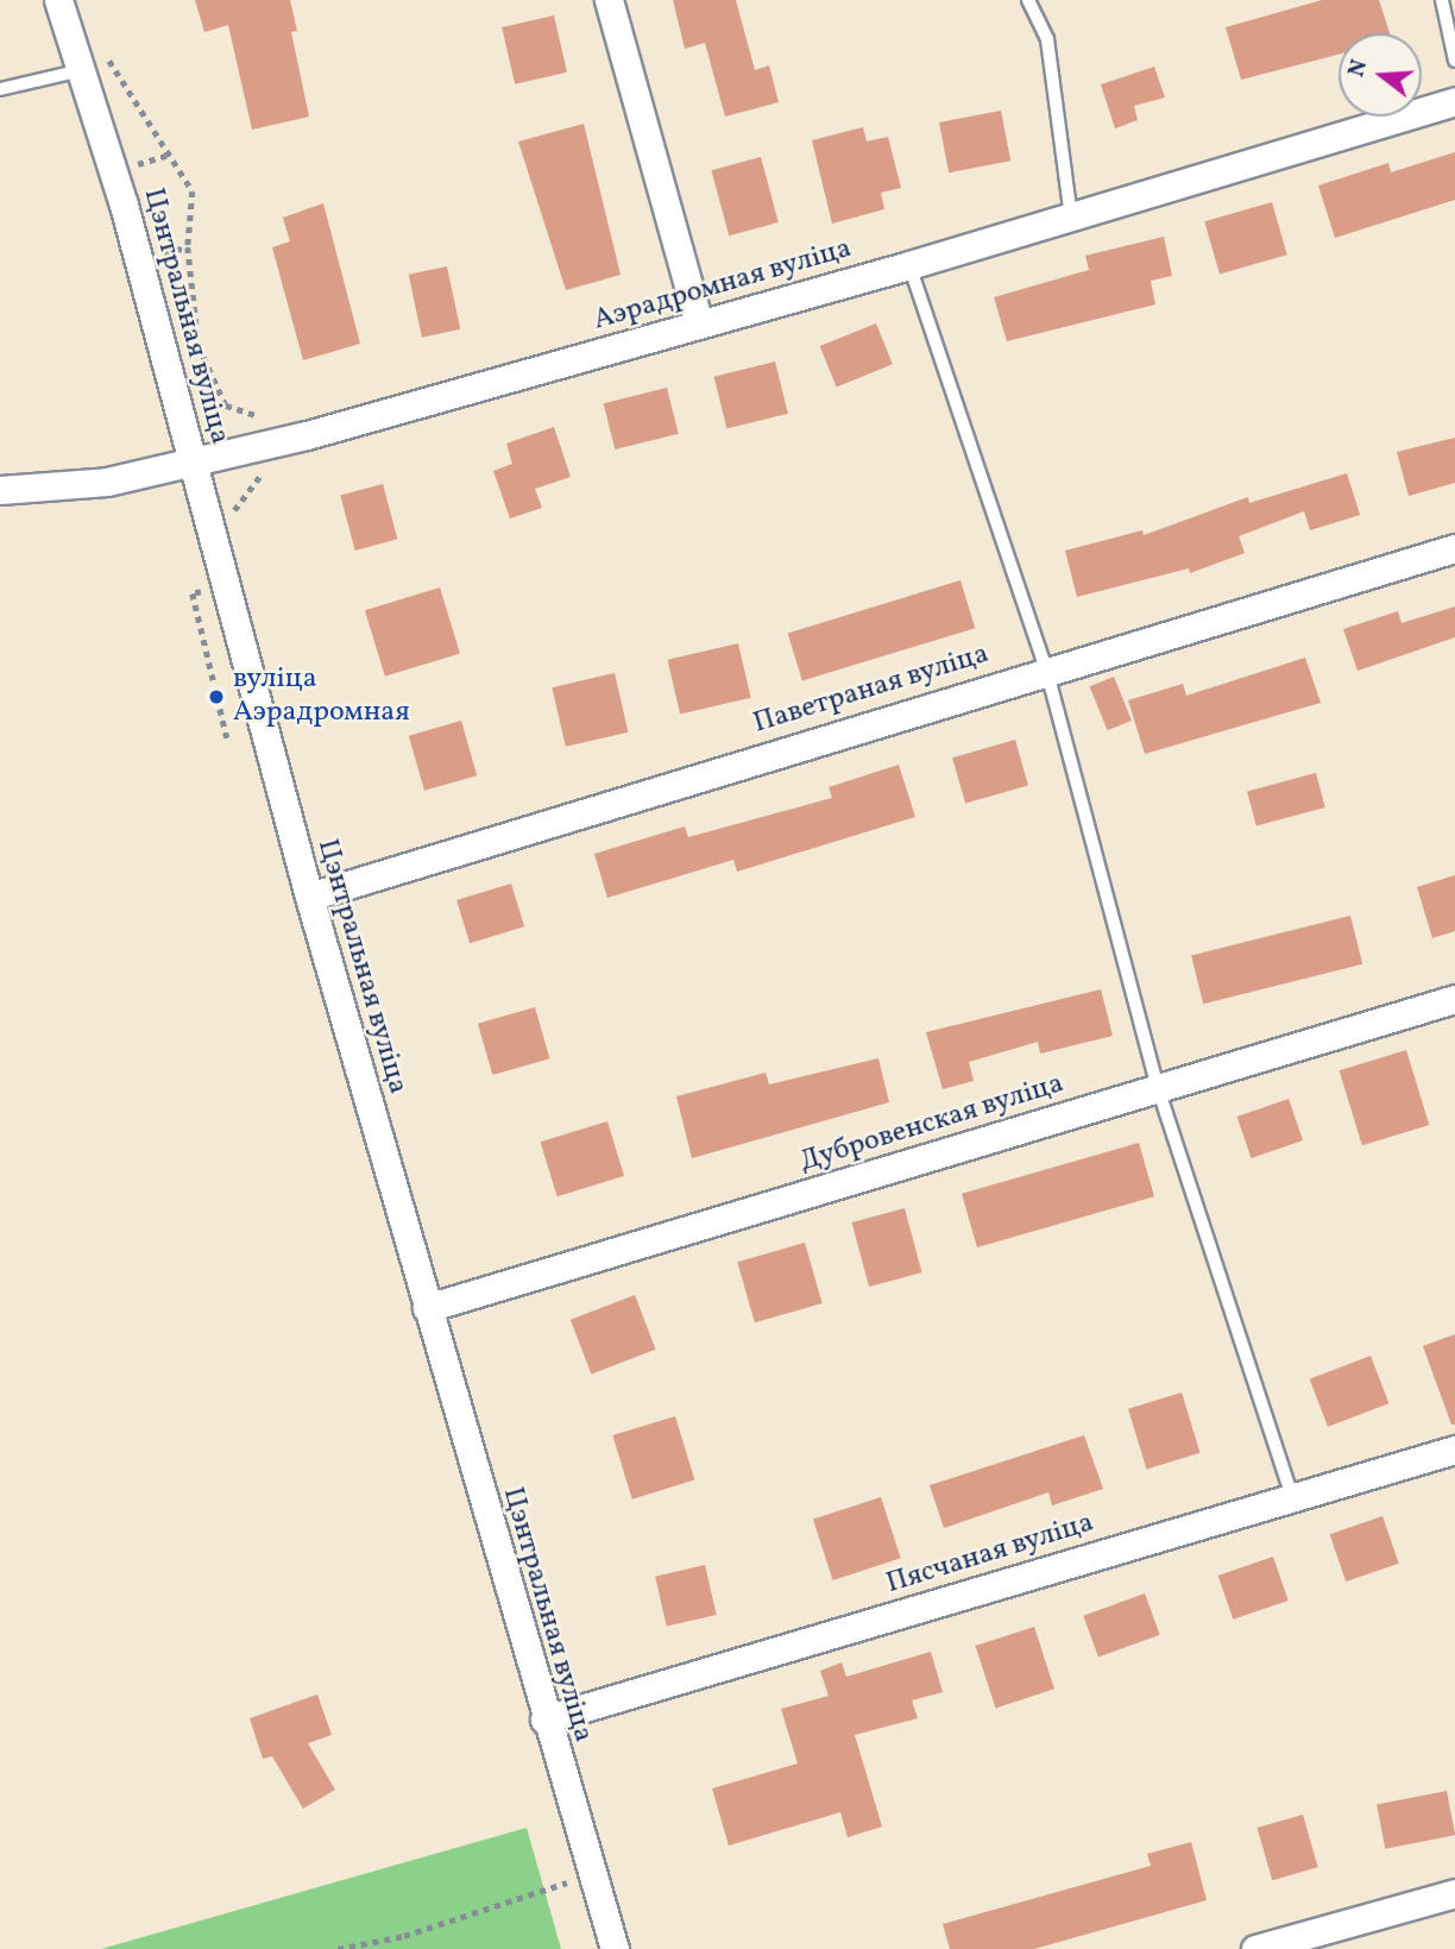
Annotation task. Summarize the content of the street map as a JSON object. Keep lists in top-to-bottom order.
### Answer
{
  "streets": {
    "street": [
      "Аэрадромная вуліца",
      "Цэнтральная вуліца",
      "Паветраная вуліца",
      "Дубровенская вуліца",
      "Пясчаная вуліца"
    ]
  },
  "crossings": [
    ["Аэрадромная вуліца", "Цэнтральная вуліца"],
    ["Цэнтральная вуліца", "Паветраная вуліца"],
    ["Цэнтральная вуліца", "Дубровенская вуліца"],
    ["Цэнтральная вуліца", "Пясчаная вуліца"]
  ],
  "places": ["вуліца Аэрадромная"],
  "north": "left"
}
